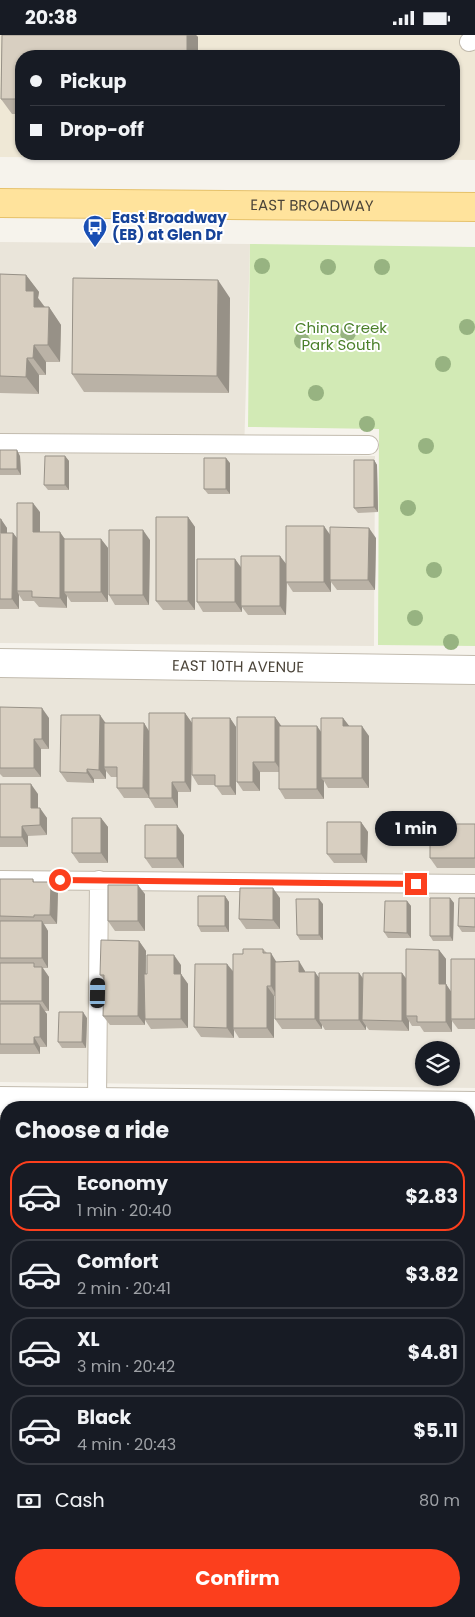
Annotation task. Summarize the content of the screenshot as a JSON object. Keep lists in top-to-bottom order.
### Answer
{
  "streets": {
    "main road": ["EAST BROADWAY"],
    "street": ["EAST 10TH AVENUE"]
  },
  "parks": ["China Creek Park South"],
  "places": {
    "bus stop": ["East Broadway (EB) at Glen Dr"]
  },
  "page": {
    "status": "20:38",
    "banner": ["Pickup", "Drop-off"],
    "bubble": "1 min",
    "heading": "Choose a ride",
    "list": [
      {
        "name": "Economy",
        "note": "1 min · 20:40",
        "value": "$2.83"
      },
      {
        "name": "Comfort",
        "note": "2 min · 20:41",
        "value": "$3.82"
      },
      {
        "name": "XL",
        "note": "3 min · 20:42",
        "value": "$4.81"
      },
      {
        "name": "Black",
        "note": "4 min · 20:43",
        "value": "$5.11"
      }
    ],
    "pay": ["Cash", "80 m"],
    "buttons": "Confirm"
  }
}
